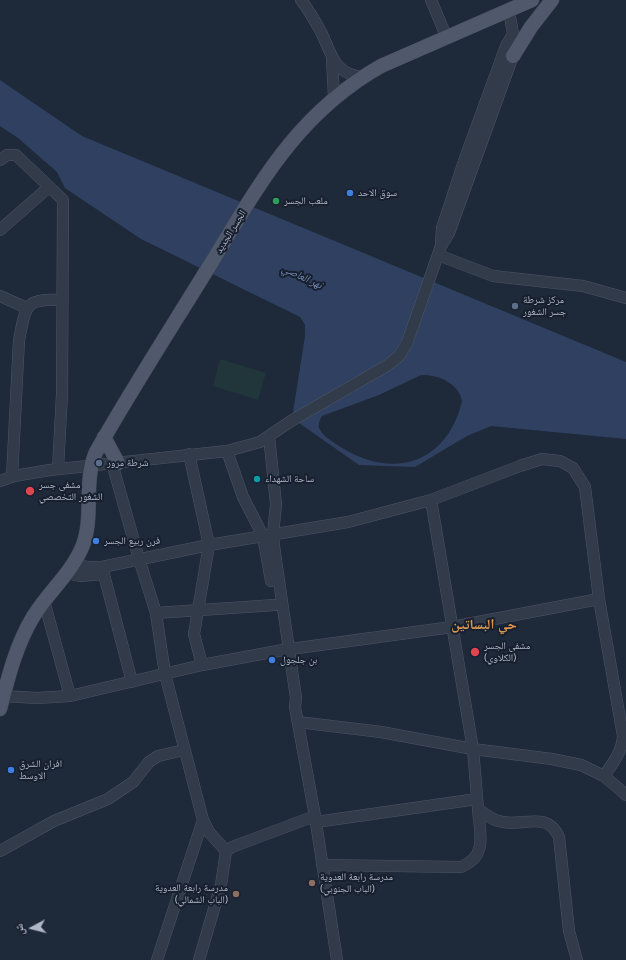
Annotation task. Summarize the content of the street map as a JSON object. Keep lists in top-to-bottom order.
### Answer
{
  "streets": {
    "main road": ["الجسر الجديد"]
  },
  "districts": ["حي البساتين"],
  "water": ["نهر العاصي"],
  "places": [
    "سوق الاحد",
    "ملعب الجسر",
    "مركز شرطة جسر الشغور",
    "شرطة مرور",
    "ساحة الشهداء",
    "مشفى جسر الشغور التخصصي",
    "فرن ربيع الجسر",
    "مشفى الجسر (الكلاوي)",
    "بن جلجول",
    "افران الشرق الاوسط",
    "مدرسة رابعة العدوية (الباب الجنوبي)",
    "مدرسة رابعة العدوية (الباب الشمالي)"
  ],
  "north": "left"
}
